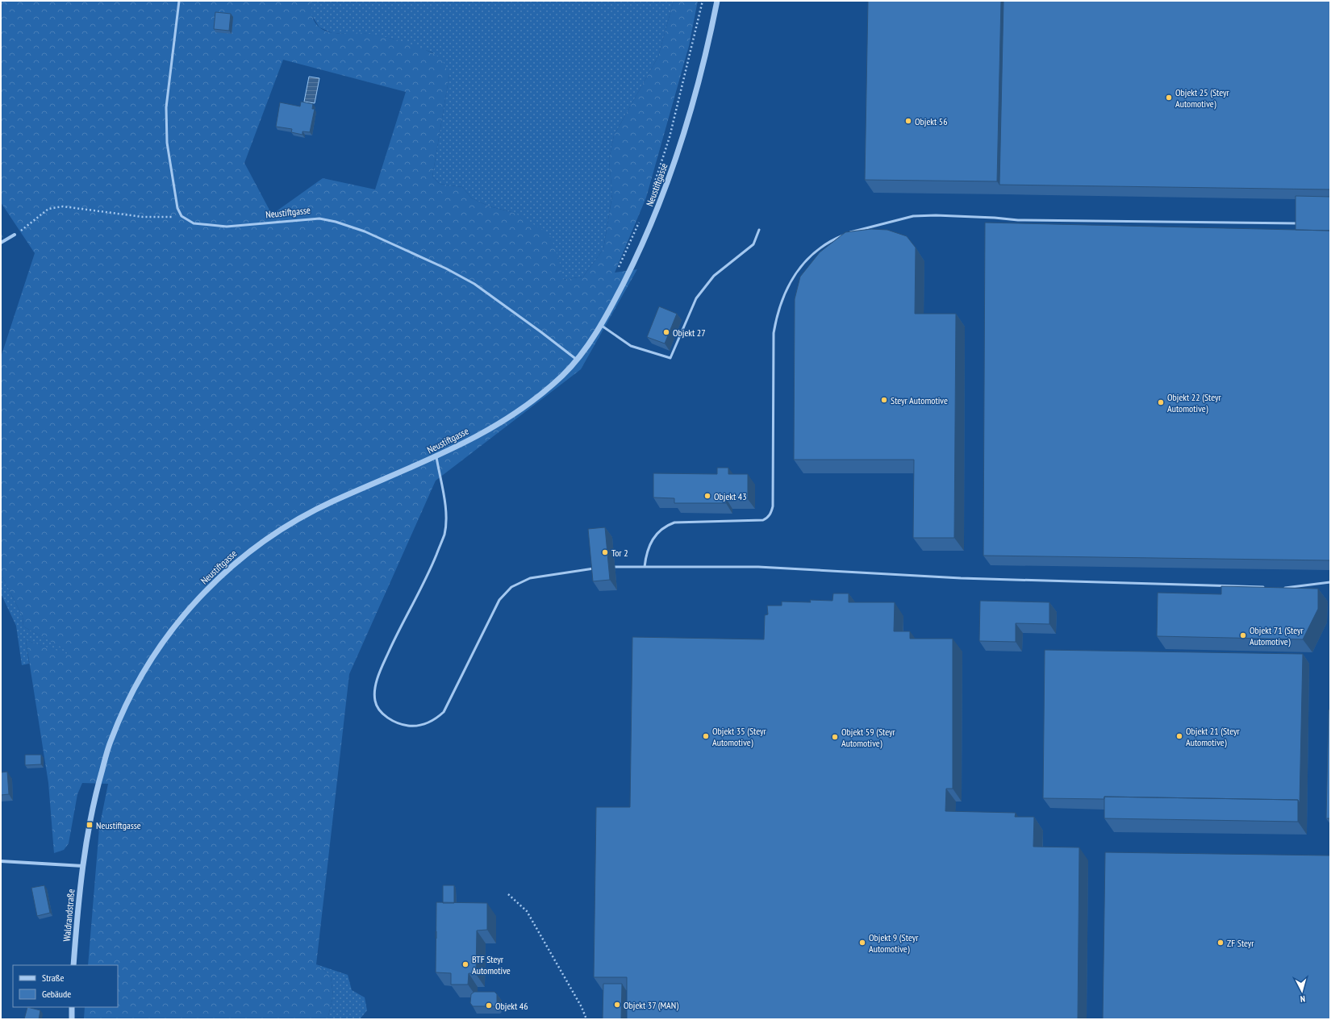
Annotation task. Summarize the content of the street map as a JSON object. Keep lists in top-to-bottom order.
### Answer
{
  "streets": {
    "street": ["Neustiftgasse", "Waldrandstraße"]
  },
  "crossings": [
    ["Neustiftgasse", "Waldrandstraße"]
  ],
  "places": {
    "other": [
      "Objekt 25 (Steyr Automotive)",
      "Objekt 56",
      "Objekt 27",
      "Steyr Automotive",
      "Objekt 22 (Steyr Automotive)",
      "Objekt 43",
      "Tor 2",
      "Objekt 71 (Steyr Automotive)",
      "Objekt 35 (Steyr Automotive)",
      "Objekt 21 (Steyr Automotive)",
      "Objekt 59 (Steyr Automotive)",
      "Objekt 9 (Steyr Automotive)",
      "ZF Steyr",
      "BTF Steyr Automotive",
      "Objekt 37 (MAN)",
      "Objekt 46"
    ],
    "transit": ["Neustiftgasse"]
  },
  "legend": ["Straße", "Gebäude"],
  "north": "bottom"
}
